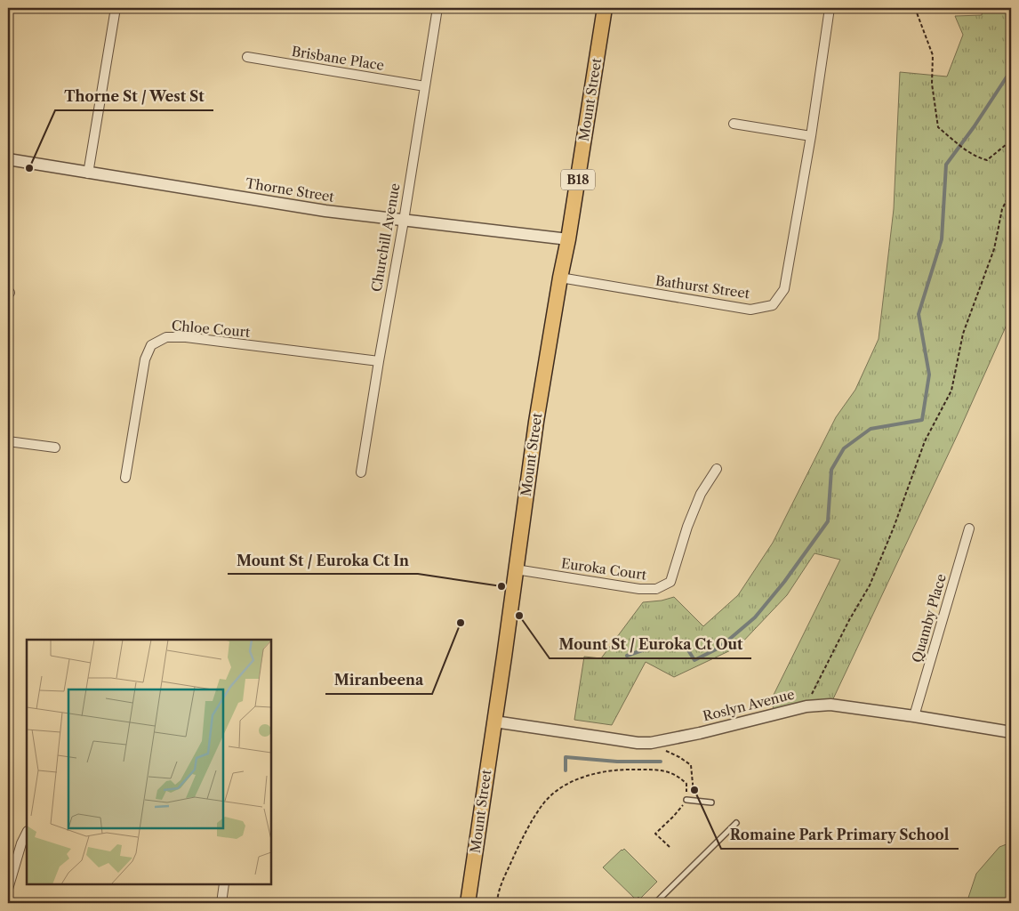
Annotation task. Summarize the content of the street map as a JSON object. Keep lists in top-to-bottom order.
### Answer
{
  "streets": {
    "highway": ["Mount Street", "B18"],
    "street": [
      "Brisbane Place",
      "Thorne Street",
      "Churchill Avenue",
      "Bathurst Street",
      "Chloe Court",
      "Euroka Court",
      "Quamby Place",
      "Roslyn Avenue"
    ]
  },
  "crossings": [
    ["Brisbane Place", "Churchill Avenue"],
    ["Mount Street", "Thorne Street"],
    ["Mount Street", "Bathurst Street"],
    ["Mount Street", "Euroka Court"],
    ["Mount Street", "Roslyn Avenue"],
    ["Thorne Street", "Churchill Avenue"],
    ["Churchill Avenue", "Chloe Court"],
    ["Quamby Place", "Roslyn Avenue"]
  ],
  "places": [
    "Thorne St / West St",
    "Mount St / Euroka Ct In",
    "Mount St / Euroka Ct Out",
    "Miranbeena",
    "Romaine Park Primary School"
  ]
}
